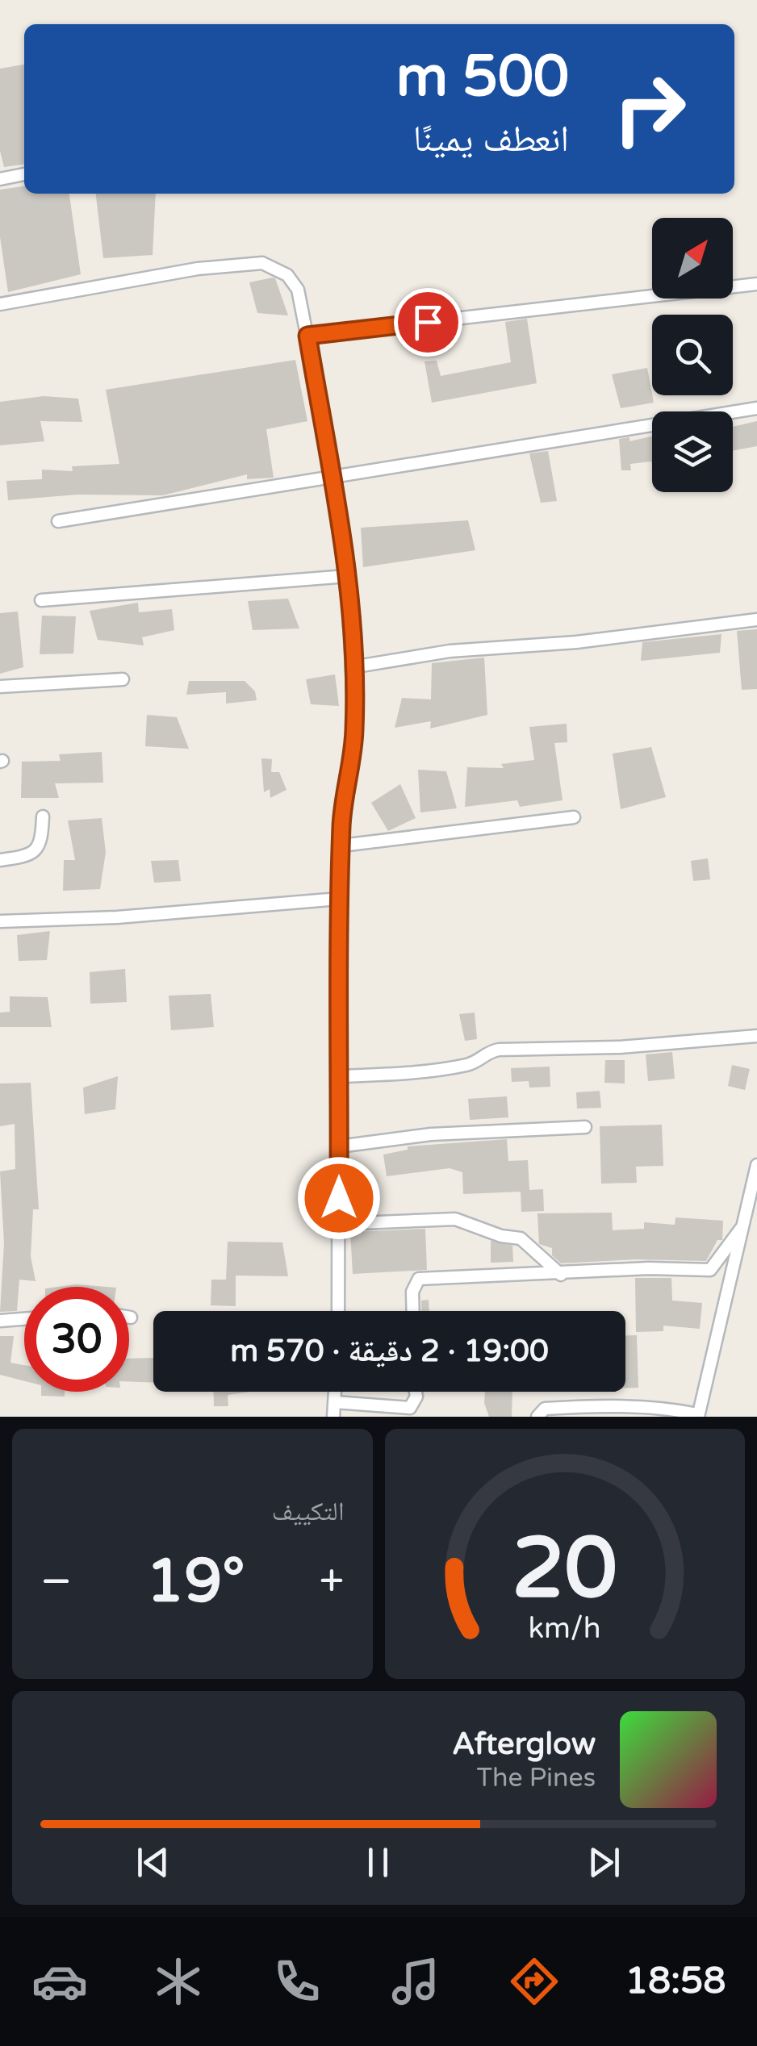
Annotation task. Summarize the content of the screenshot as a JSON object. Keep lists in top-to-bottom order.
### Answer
{
  "north": "top right",
  "page": {
    "turn": ["500 m", "انعطف يمينًا"],
    "limit": "30",
    "trip": "19:00 · 2 دقيقة · 570 m",
    "tile": "التكييف",
    "heat": ["−", "19°", "+"],
    "song": ["Afterglow", "The Pines"],
    "tabs": "18:58",
    "gauge": ["20", "km/h"]
  }
}
